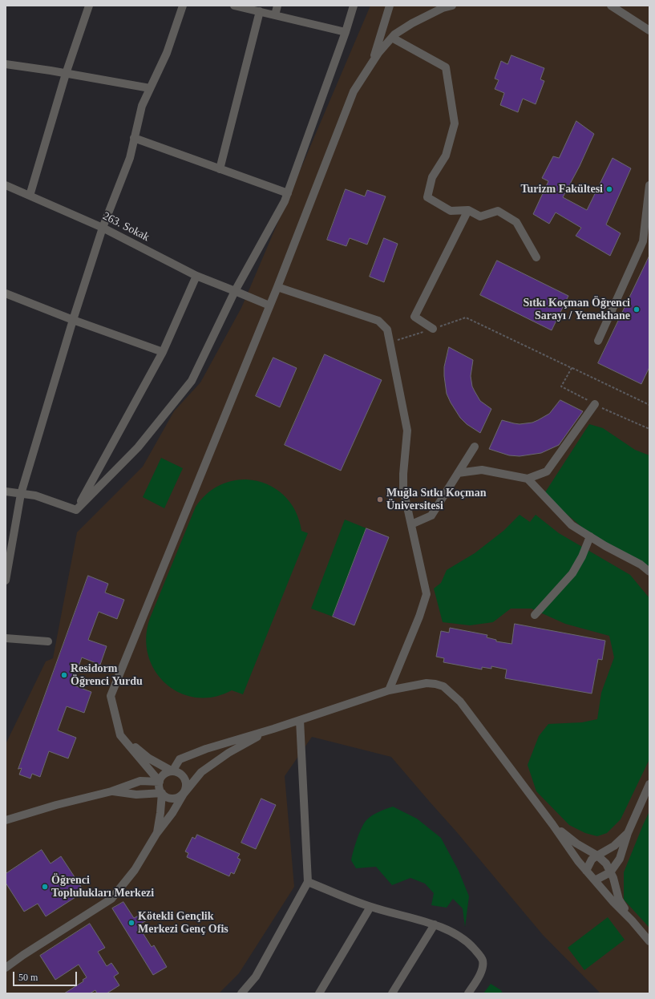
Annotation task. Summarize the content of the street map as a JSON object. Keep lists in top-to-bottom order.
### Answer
{
  "streets": {
    "street": ["263. Sokak"]
  },
  "places": [
    "Turizm Fakültesi",
    "Sıtkı Koçman Öğrenci Sarayı / Yemekhane",
    "Muğla Sıtkı Koçman Üniversitesi",
    "Residorm Öğrenci Yurdu",
    "Öğrenci Toplulukları Merkezi",
    "Kötekli Gençlik Merkezi Genç Ofis"
  ],
  "scale_bar": "50 m"
}
